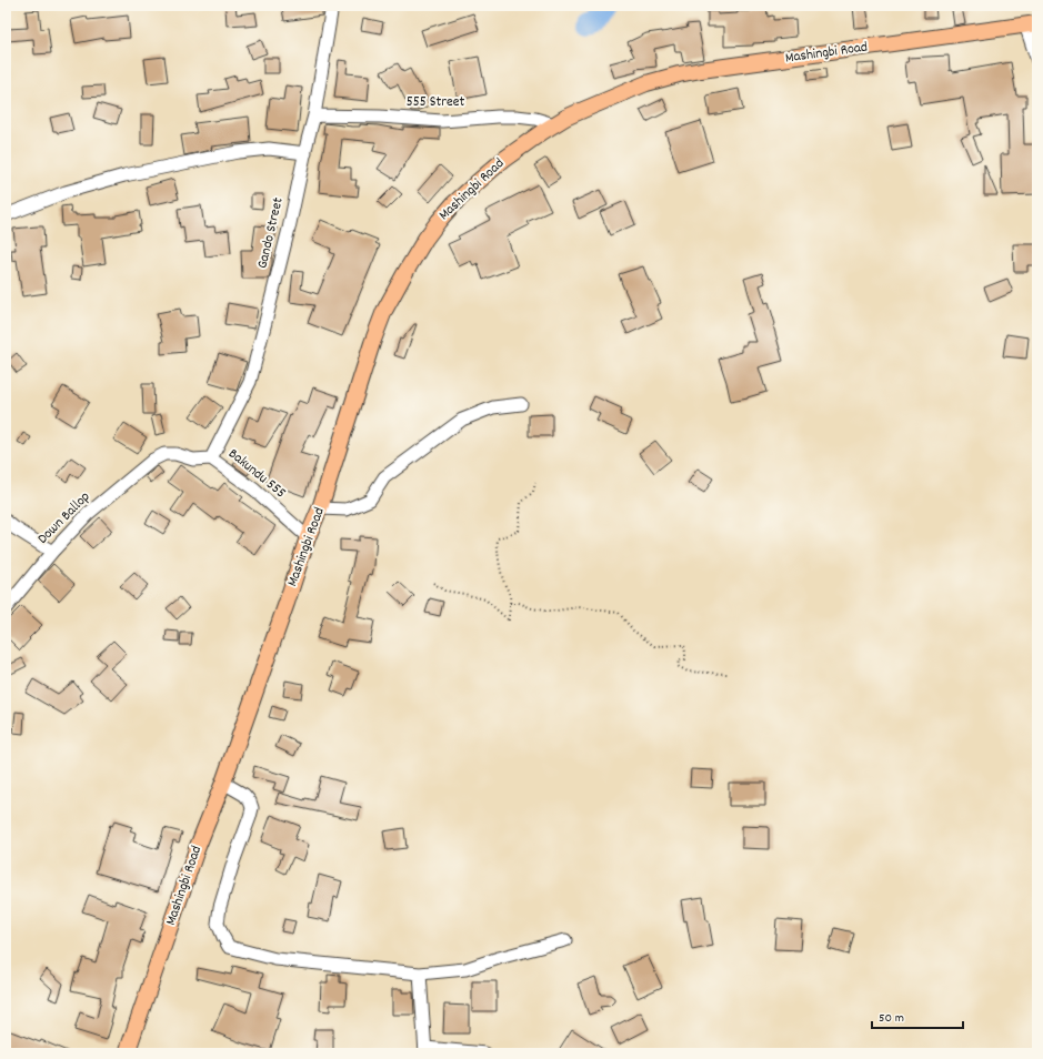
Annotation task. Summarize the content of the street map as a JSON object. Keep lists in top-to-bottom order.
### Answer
{
  "streets": {
    "main road": ["Mashingbi Road"],
    "street": [
      "555 Street",
      "Gando Street",
      "Bakundu 555",
      "Down Ballop"
    ]
  },
  "crossings": [
    ["Mashingbi Road", "555 Street"],
    ["Mashingbi Road", "Bakundu 555"],
    ["555 Street", "Gando Street"],
    ["Gando Street", "Bakundu 555"],
    ["Bakundu 555", "Down Ballop"]
  ],
  "scale_bar": "50 m"
}
